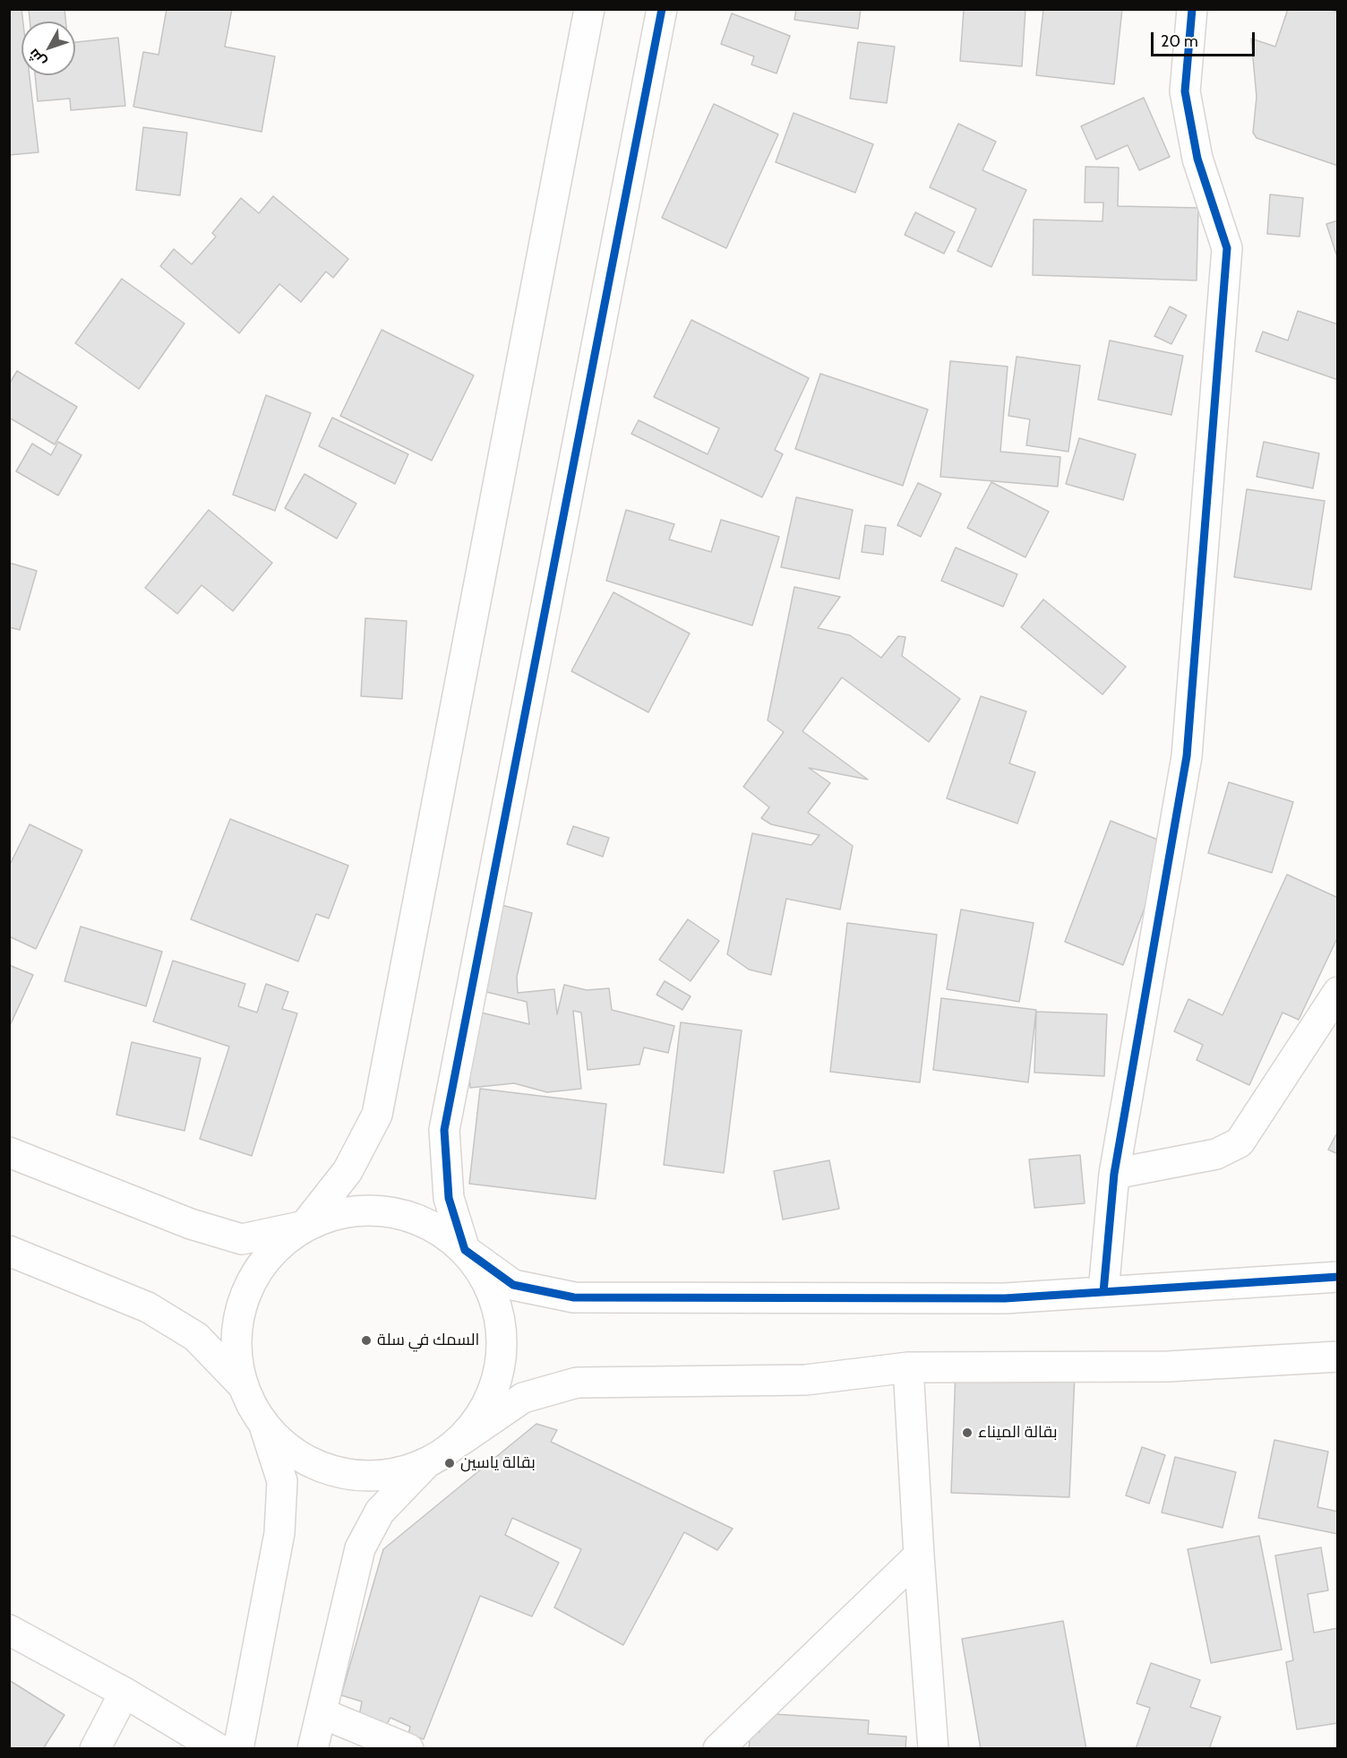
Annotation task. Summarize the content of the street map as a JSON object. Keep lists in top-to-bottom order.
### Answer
{
  "places": ["السمك في سلة", "بقالة الميناء", "بقالة ياسين"],
  "scale_bar": "20 m",
  "north": "bottom left"
}
